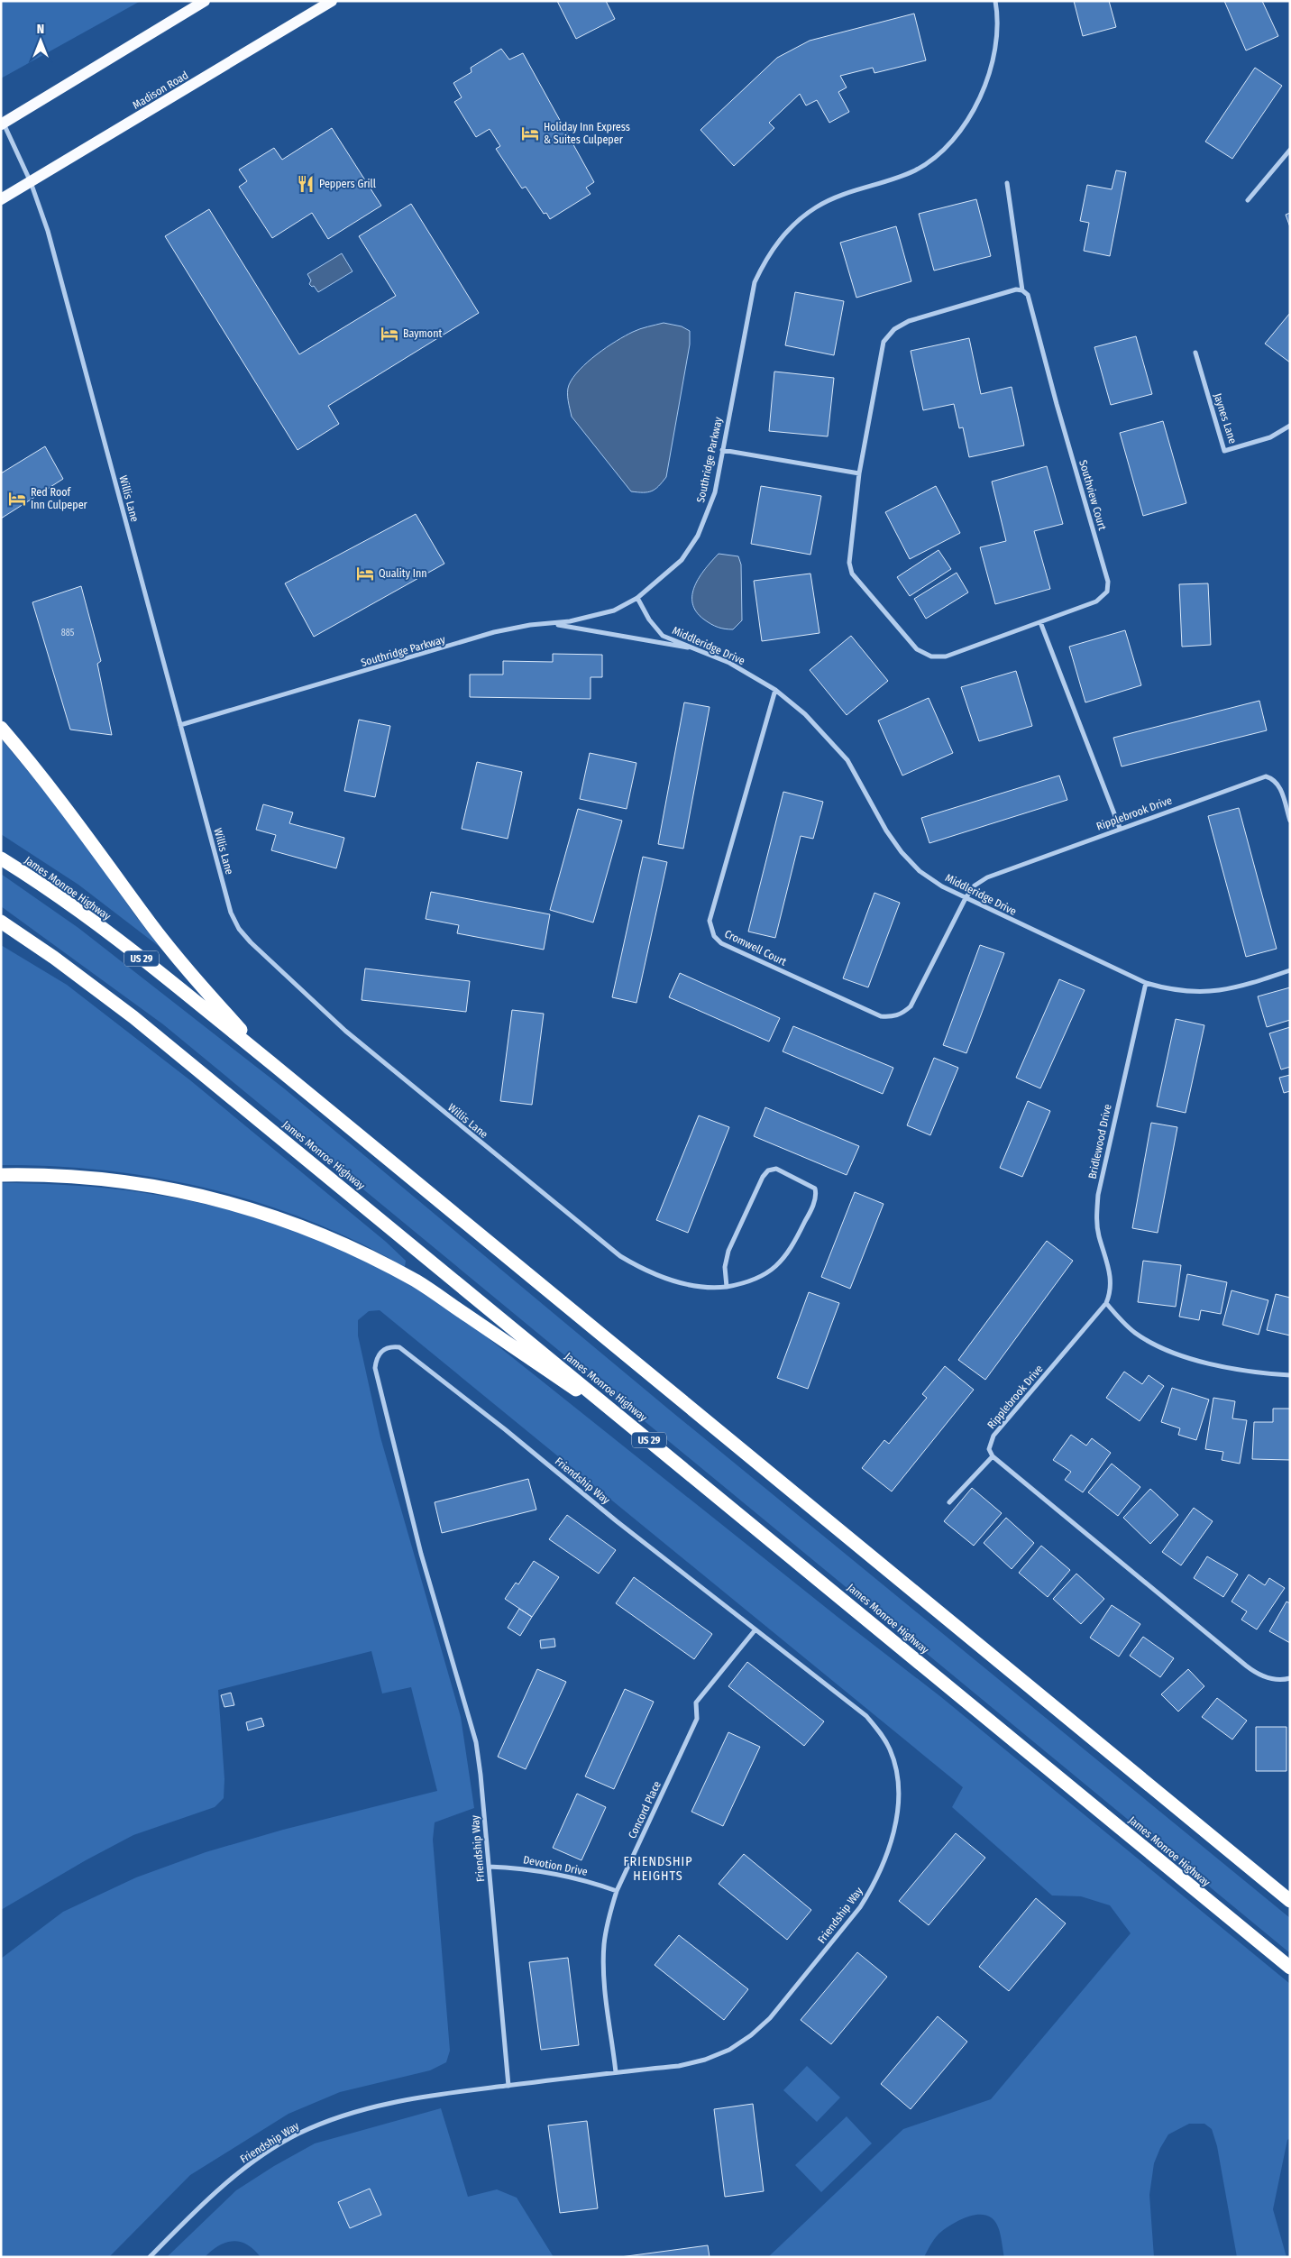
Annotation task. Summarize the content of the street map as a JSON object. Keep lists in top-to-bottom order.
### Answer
{
  "streets": {
    "highway": ["James Monroe Highway", "US 29"],
    "main road": ["Madison Road"],
    "street": [
      "Jaynes Lane",
      "Southridge Parkway",
      "Southview Court",
      "Willis Lane",
      "Middleridge Drive",
      "Ripplebrook Drive",
      "Cromwell Court",
      "Bridlewood Drive",
      "Friendship Way",
      "Concord Place",
      "Devotion Drive"
    ]
  },
  "crossings": [
    ["Madison Road", "Willis Lane"],
    ["Southridge Parkway", "Willis Lane"],
    ["Southridge Parkway", "Middleridge Drive"],
    ["Middleridge Drive", "Ripplebrook Drive"],
    ["Middleridge Drive", "Cromwell Court"],
    ["Middleridge Drive", "Bridlewood Drive"],
    ["Ripplebrook Drive", "Cromwell Court"],
    ["Ripplebrook Drive", "Bridlewood Drive"],
    ["Friendship Way", "Concord Place"],
    ["Friendship Way", "Devotion Drive"],
    ["Concord Place", "Devotion Drive"]
  ],
  "districts": ["FRIENDSHIP HEIGHTS"],
  "places": {
    "hotel": [
      "Holiday Inn Express & Suites Culpeper",
      "Baymont",
      "Red Roof Inn Culpeper",
      "Quality Inn"
    ],
    "restaurant": ["Peppers Grill"]
  },
  "house_numbers": ["885"],
  "north": "top"
}
